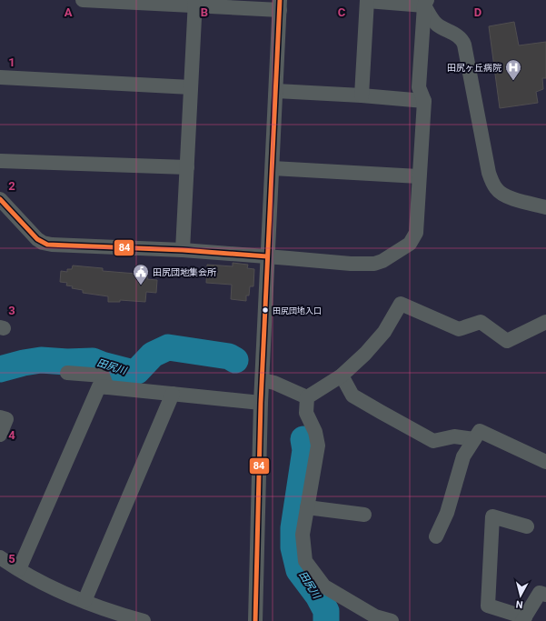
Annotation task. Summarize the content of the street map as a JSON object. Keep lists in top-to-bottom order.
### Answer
{
  "water": ["田尻川"],
  "places": {
    "hospital": ["田尻ヶ丘病院"],
    "public building": ["田尻団地集会所"],
    "other": ["田尻団地入口"]
  },
  "lines": ["transit line 84"],
  "north": "bottom",
  "grid": {
    "columns": [
      "A",
      "B",
      "C",
      "D"
    ],
    "rows": [
      "1",
      "2",
      "3",
      "4",
      "5"
    ]
  }
}
